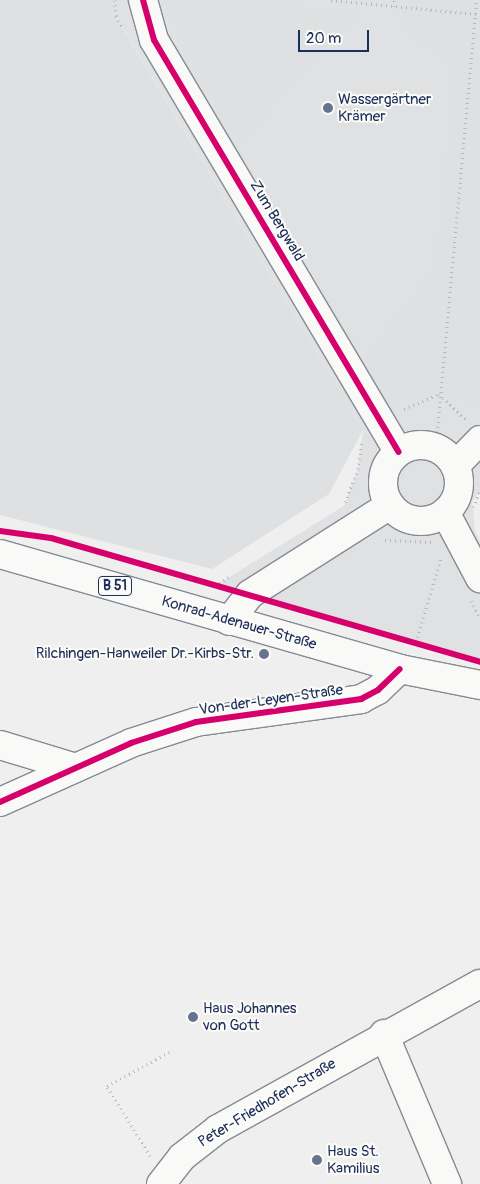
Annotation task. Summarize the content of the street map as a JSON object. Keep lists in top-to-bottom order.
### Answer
{
  "streets": {
    "street": [
      "Zum Bergwald",
      "B 51",
      "Konrad-Adenauer-Straße",
      "Von-der-Leyen-Straße",
      "Peter-Friedhofen-Straße"
    ]
  },
  "crossings": [
    ["Konrad-Adenauer-Straße", "Von-der-Leyen-Straße"]
  ],
  "places": [
    "Wassergärtner Krämer",
    "Rilchingen-Hanweiler Dr.-Kirbs-Str.",
    "Haus Johannes von Gott",
    "Haus St. Kamilius"
  ],
  "scale_bar": "20 m"
}
